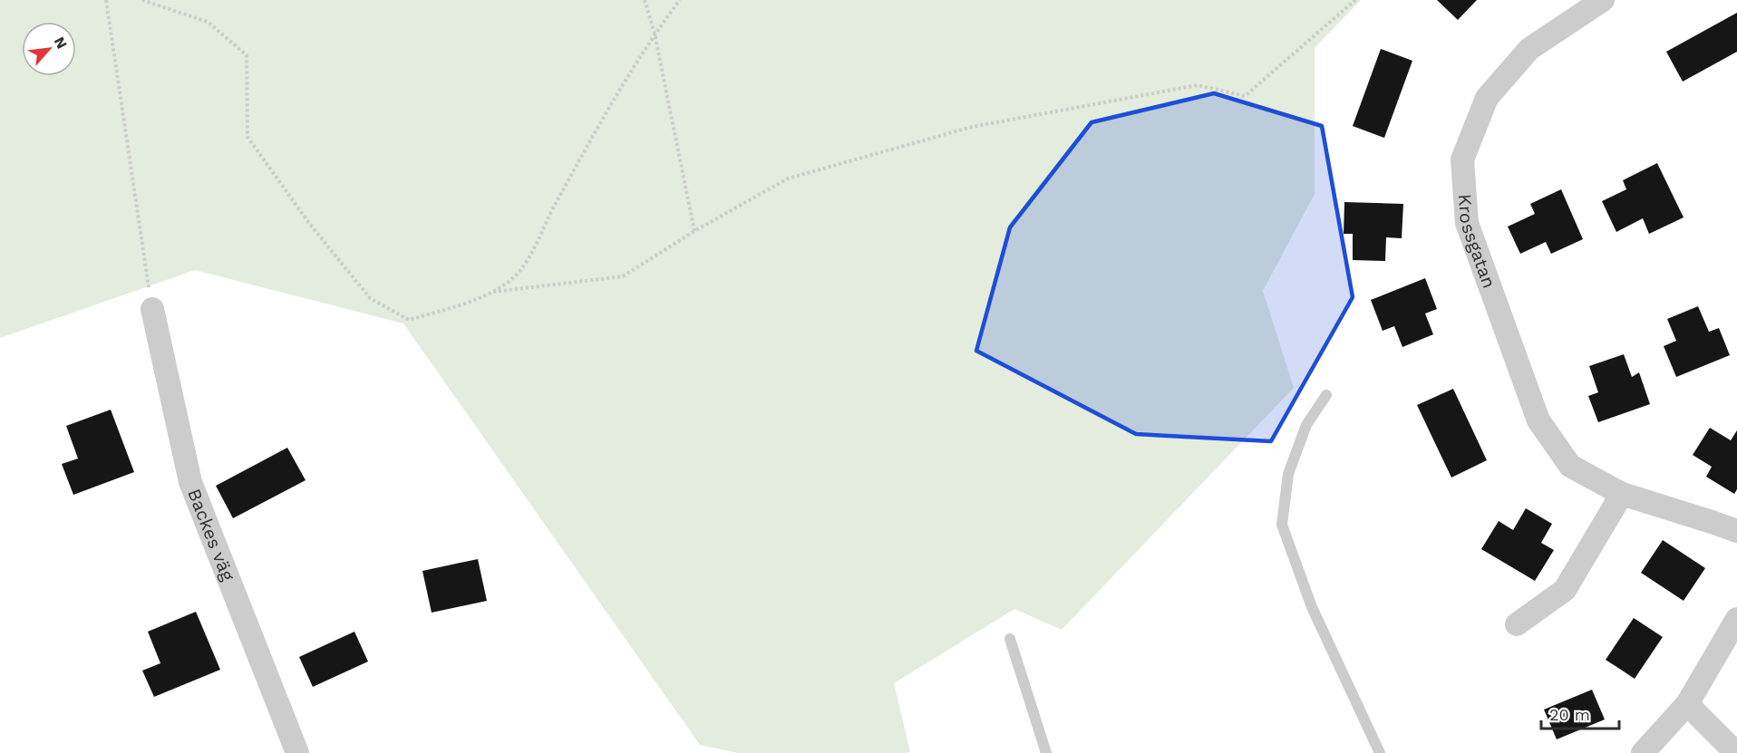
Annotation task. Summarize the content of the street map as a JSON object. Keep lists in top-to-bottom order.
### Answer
{
  "streets": {
    "street": ["Krossgatan", "Backes väg"]
  },
  "scale_bar": "20 m",
  "north": "top right"
}
